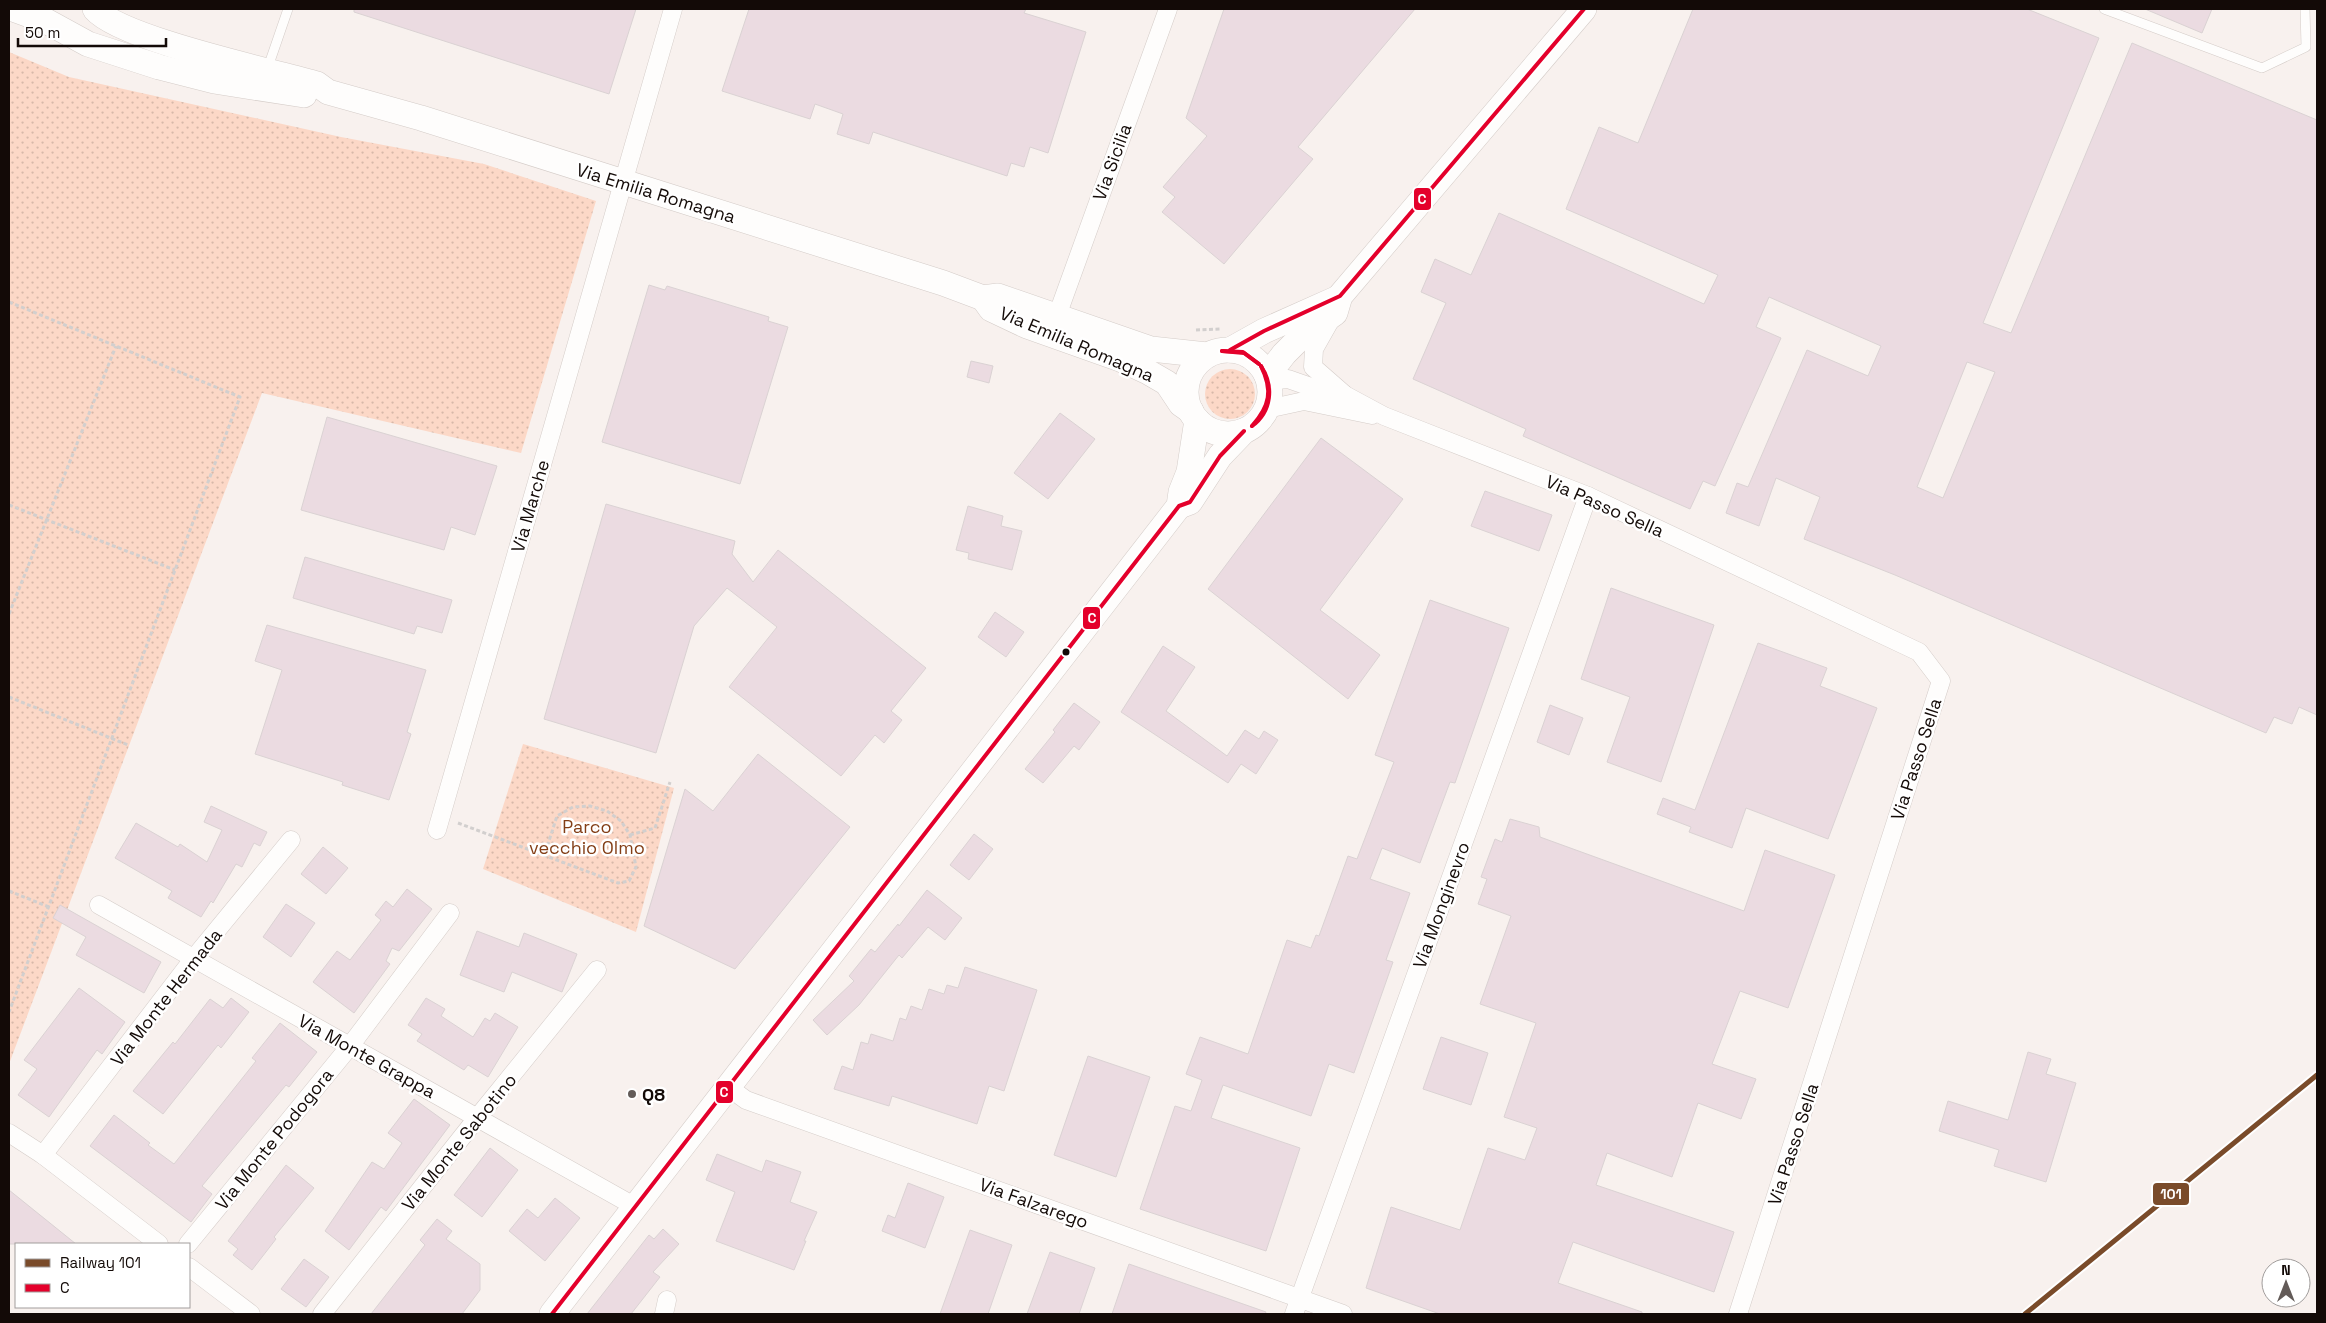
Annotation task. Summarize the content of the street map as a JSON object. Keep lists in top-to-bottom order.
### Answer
{
  "streets": {
    "street": [
      "Via Sicilia",
      "Via Emilia Romagna",
      "Via Marche",
      "Via Passo Sella",
      "Via Monginevro",
      "Via Monte Hermada",
      "Via Monte Grappa",
      "Via Monte Podogora",
      "Via Monte Sabotino",
      "Via Falzarego"
    ]
  },
  "crossings": [
    ["Via Sicilia", "Via Emilia Romagna"],
    ["Via Emilia Romagna", "Via Marche"],
    ["Via Emilia Romagna", "Via Passo Sella"],
    ["Via Passo Sella", "Via Monginevro"],
    ["Via Monginevro", "Via Falzarego"],
    ["Via Monte Hermada", "Via Monte Grappa"],
    ["Via Monte Grappa", "Via Monte Podogora"],
    ["Via Monte Grappa", "Via Monte Sabotino"]
  ],
  "parks": ["Parco vecchio Olmo"],
  "places": ["Q8"],
  "lines": ["transit line C", "rail line 101"],
  "legend": ["Railway 101", "C"],
  "scale_bar": "50 m",
  "north": "top"
}
